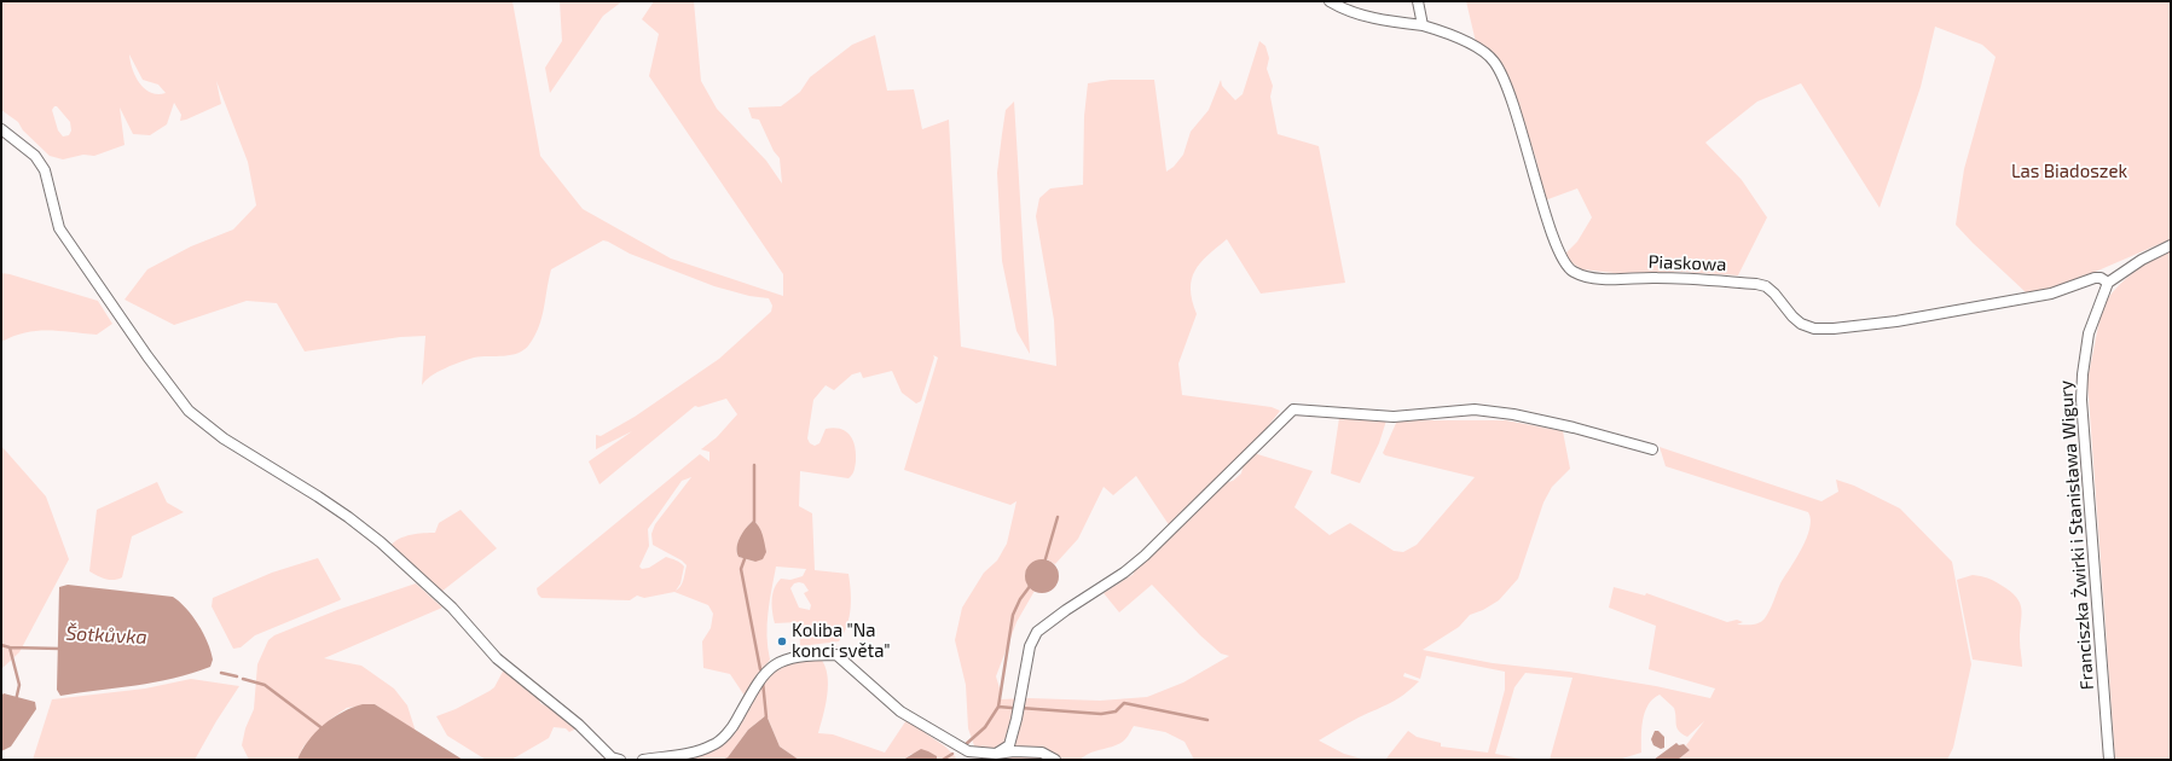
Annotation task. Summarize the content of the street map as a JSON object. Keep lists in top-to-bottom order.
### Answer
{
  "streets": {
    "street": ["Piaskowa", "Franciszka Żwirki i Stanisława Wigury"]
  },
  "crossings": [
    ["Piaskowa", "Franciszka Żwirki i Stanisława Wigury"]
  ],
  "water": ["Šotkůvka"],
  "parks": ["Las Biadoszek"],
  "places": ["Koliba \"Na konci světa\""]
}
